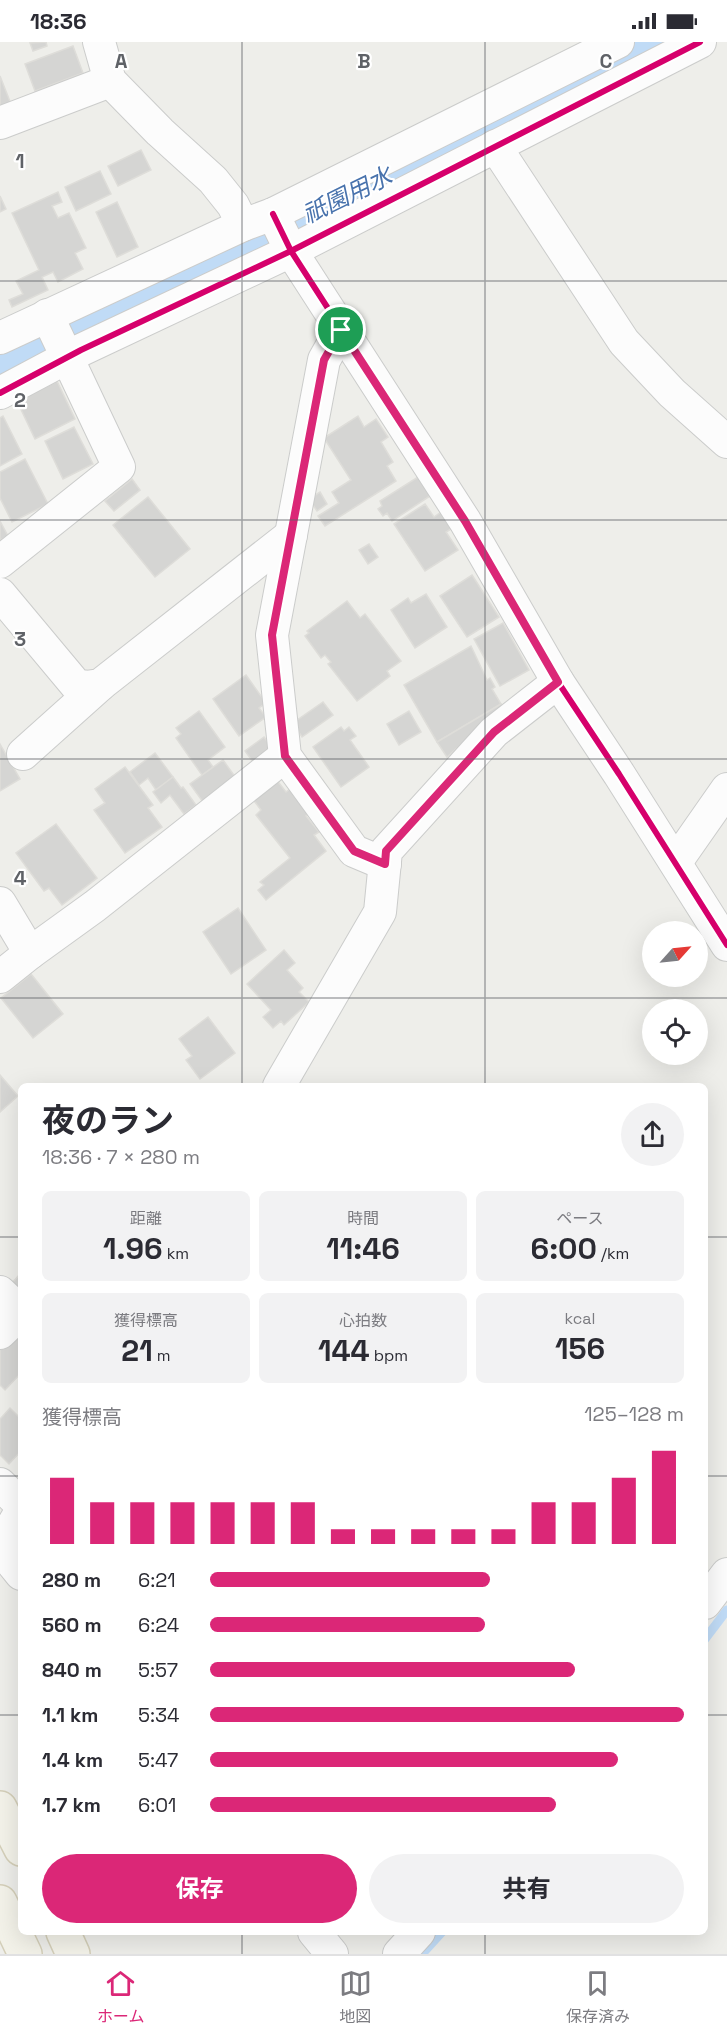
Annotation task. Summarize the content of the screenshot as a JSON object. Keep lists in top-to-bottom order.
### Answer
{
  "water": ["祇園用水"],
  "north": "top right",
  "page": {
    "status": "18:36",
    "heading": ["夜のラン", "18:36 · 7 × 280 m"],
    "stats": [
      ["距離", "1.96 km"],
      ["時間", "11:46"],
      ["ペース", "6:00 /km"],
      ["獲得標高", "21 m"],
      ["心拍数", "144 bpm"],
      ["kcal", "156"]
    ],
    "chart": ["獲得標高", "125–128 m"],
    "list": [
      {
        "name": "280 m",
        "note": "6:21"
      },
      {
        "name": "560 m",
        "note": "6:24"
      },
      {
        "name": "840 m",
        "note": "5:57"
      },
      {
        "name": "1.1 km",
        "note": "5:34"
      },
      {
        "name": "1.4 km",
        "note": "5:47"
      },
      {
        "name": "1.7 km",
        "note": "6:01"
      }
    ],
    "buttons": ["保存", "共有"],
    "tabs": ["ホーム", "地図", "保存済み"]
  },
  "grid": {
    "columns": ["A", "B", "C"],
    "rows": [
      "1",
      "2",
      "3",
      "4"
    ]
  }
}
